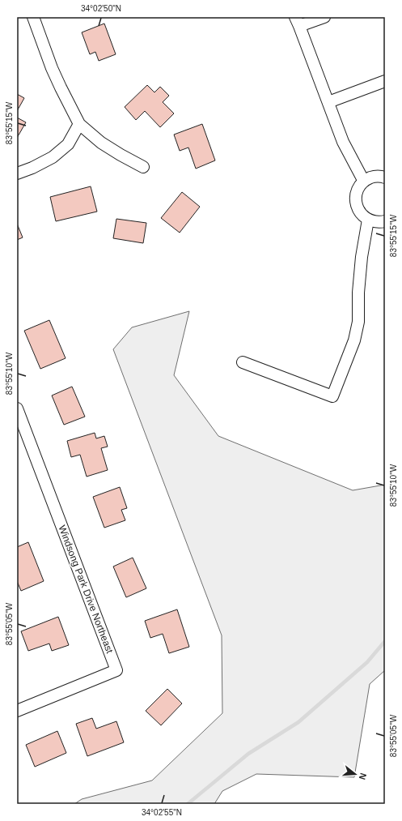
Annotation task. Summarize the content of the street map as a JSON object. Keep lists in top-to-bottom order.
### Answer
{
  "streets": {
    "street": ["Windsong Park Drive Northeast"]
  },
  "north": "right",
  "coordinates": [
    "34°02'50\"N",
    "83°55'15\"W",
    "83°55'10\"W",
    "83°55'05\"W",
    "34°02'55\"N"
  ]
}
